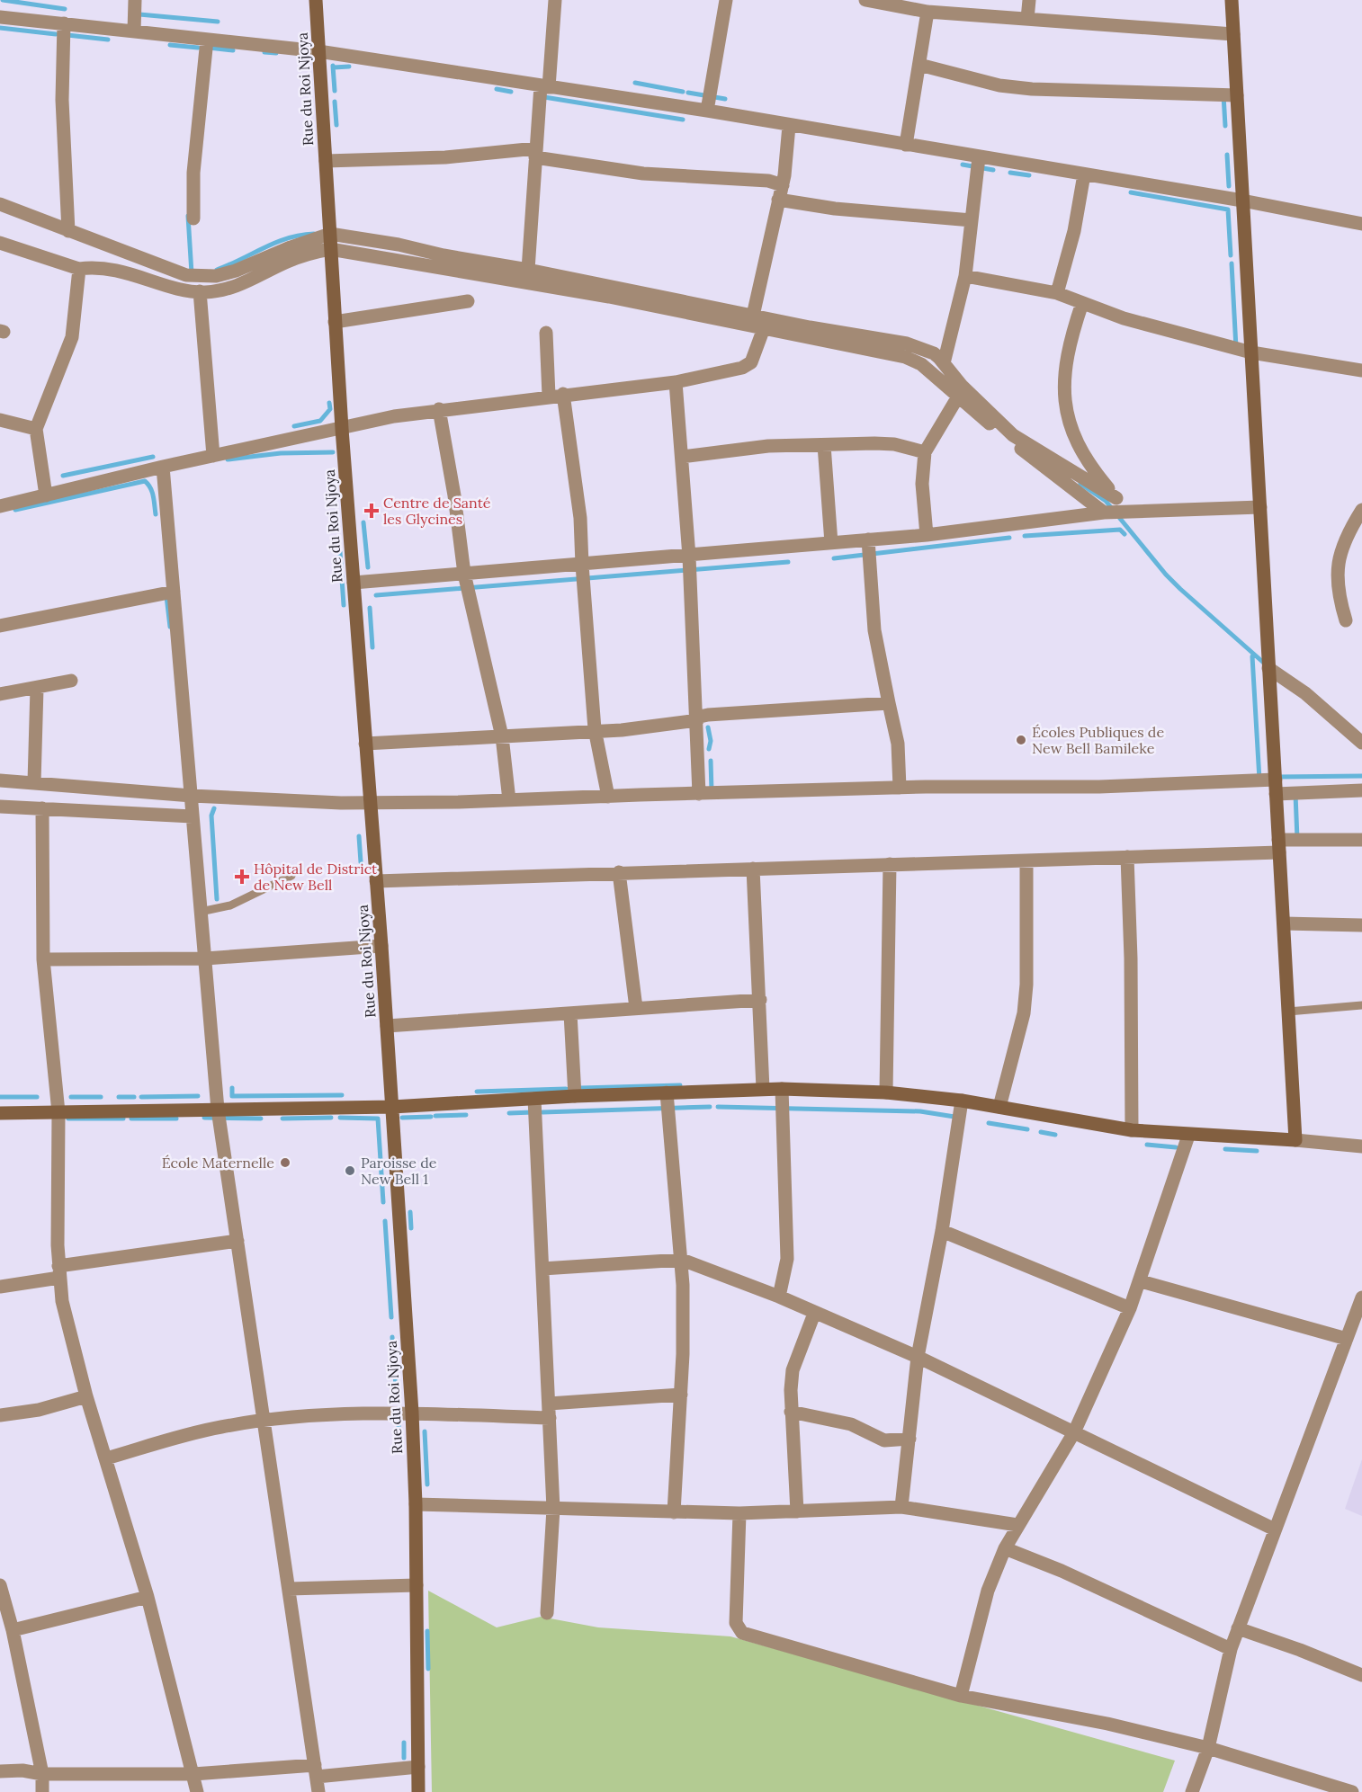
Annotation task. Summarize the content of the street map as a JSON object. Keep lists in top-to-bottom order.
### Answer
{
  "streets": {
    "street": ["Rue du Roi Njoya"]
  },
  "places": {
    "health": ["Centre de Santé les Glycines", "Hôpital de District de New Bell"],
    "other": ["Écoles Publiques de New Bell Bamileke", "École Maternelle", "Paroisse de New Bell 1"]
  }
}
